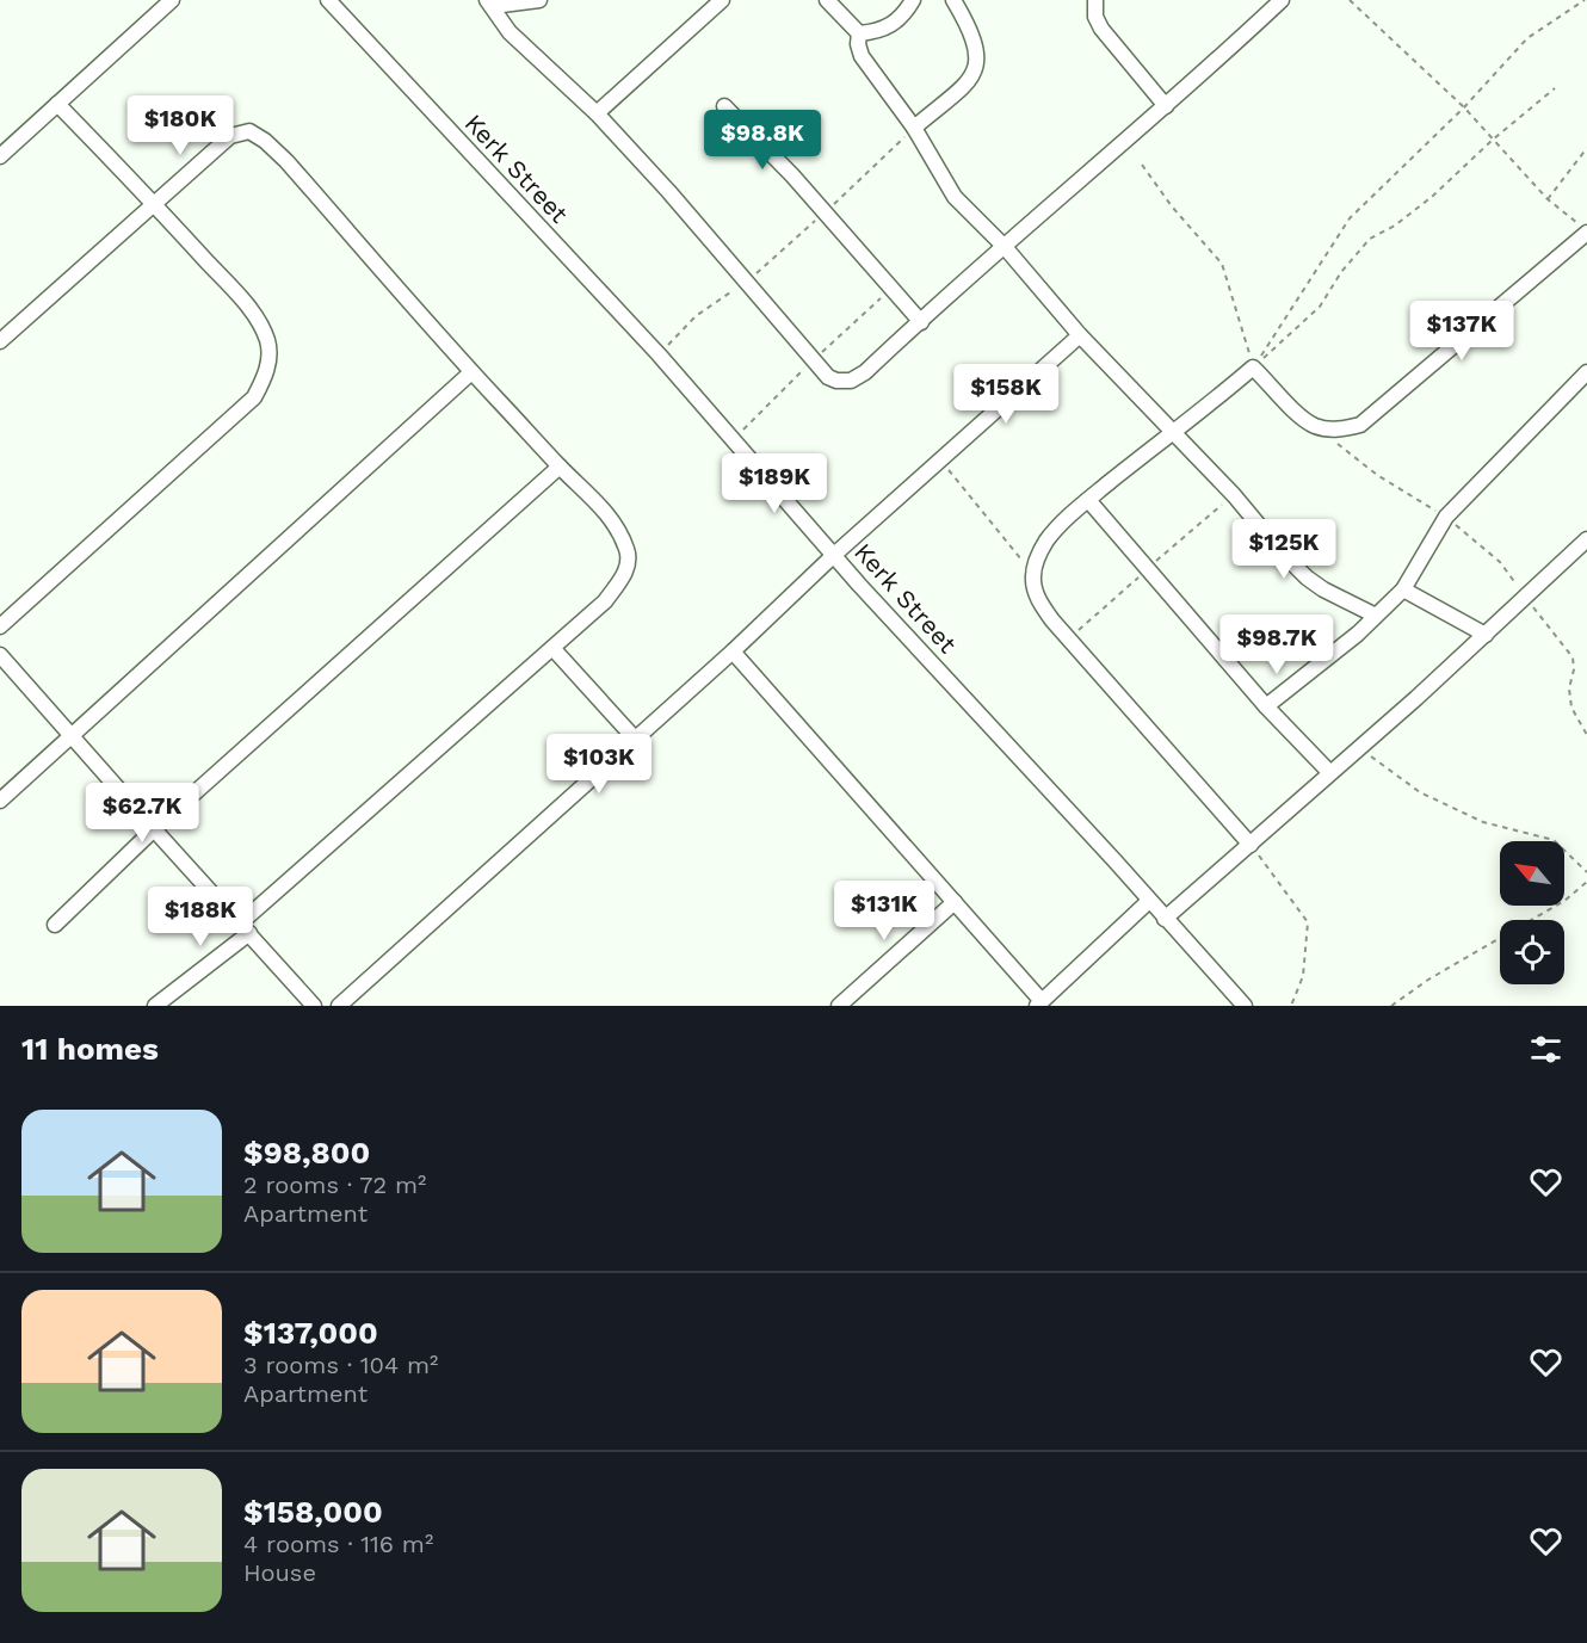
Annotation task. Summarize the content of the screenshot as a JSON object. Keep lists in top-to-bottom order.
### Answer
{
  "streets": {
    "street": ["Kerk Street"]
  },
  "north": "top left",
  "page": {
    "price": [
      "$180K",
      "$98.8K",
      "$137K",
      "$158K",
      "$189K",
      "$125K",
      "$98.7K",
      "$103K",
      "$62.7K",
      "$131K",
      "$188K"
    ],
    "heading": "11 homes",
    "list": [
      {
        "name": "$98,800",
        "note": "2 rooms · 72 m² · Apartment"
      },
      {
        "name": "$137,000",
        "note": "3 rooms · 104 m² · Apartment"
      },
      {
        "name": "$158,000",
        "note": "4 rooms · 116 m² · House"
      }
    ]
  }
}
